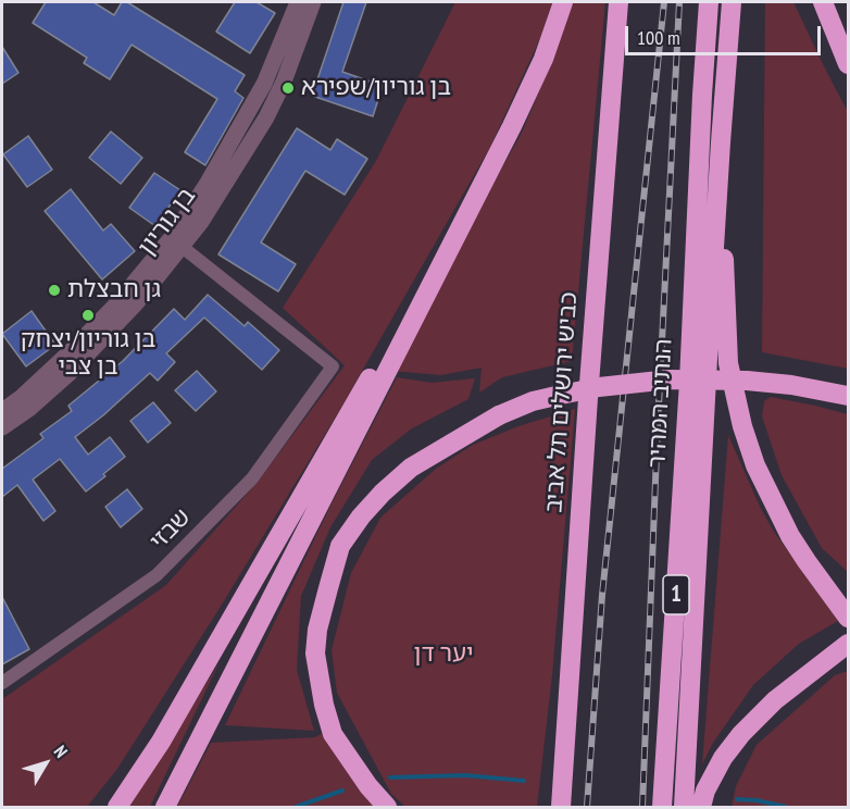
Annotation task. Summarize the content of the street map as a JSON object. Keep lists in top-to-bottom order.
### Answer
{
  "streets": {
    "highway": ["כביש ירושלים תל אביב", "הנתיב המהיר", "1"],
    "street": ["בן גוריון", "שבזי"]
  },
  "crossings": [
    ["בן גוריון", "שבזי"]
  ],
  "parks": ["יער דן"],
  "places": ["בן גוריון/שפירא", "גן חבצלת", "בן גוריון/יצחק בן צבי"],
  "scale_bar": "100 m",
  "north": "top right"
}
